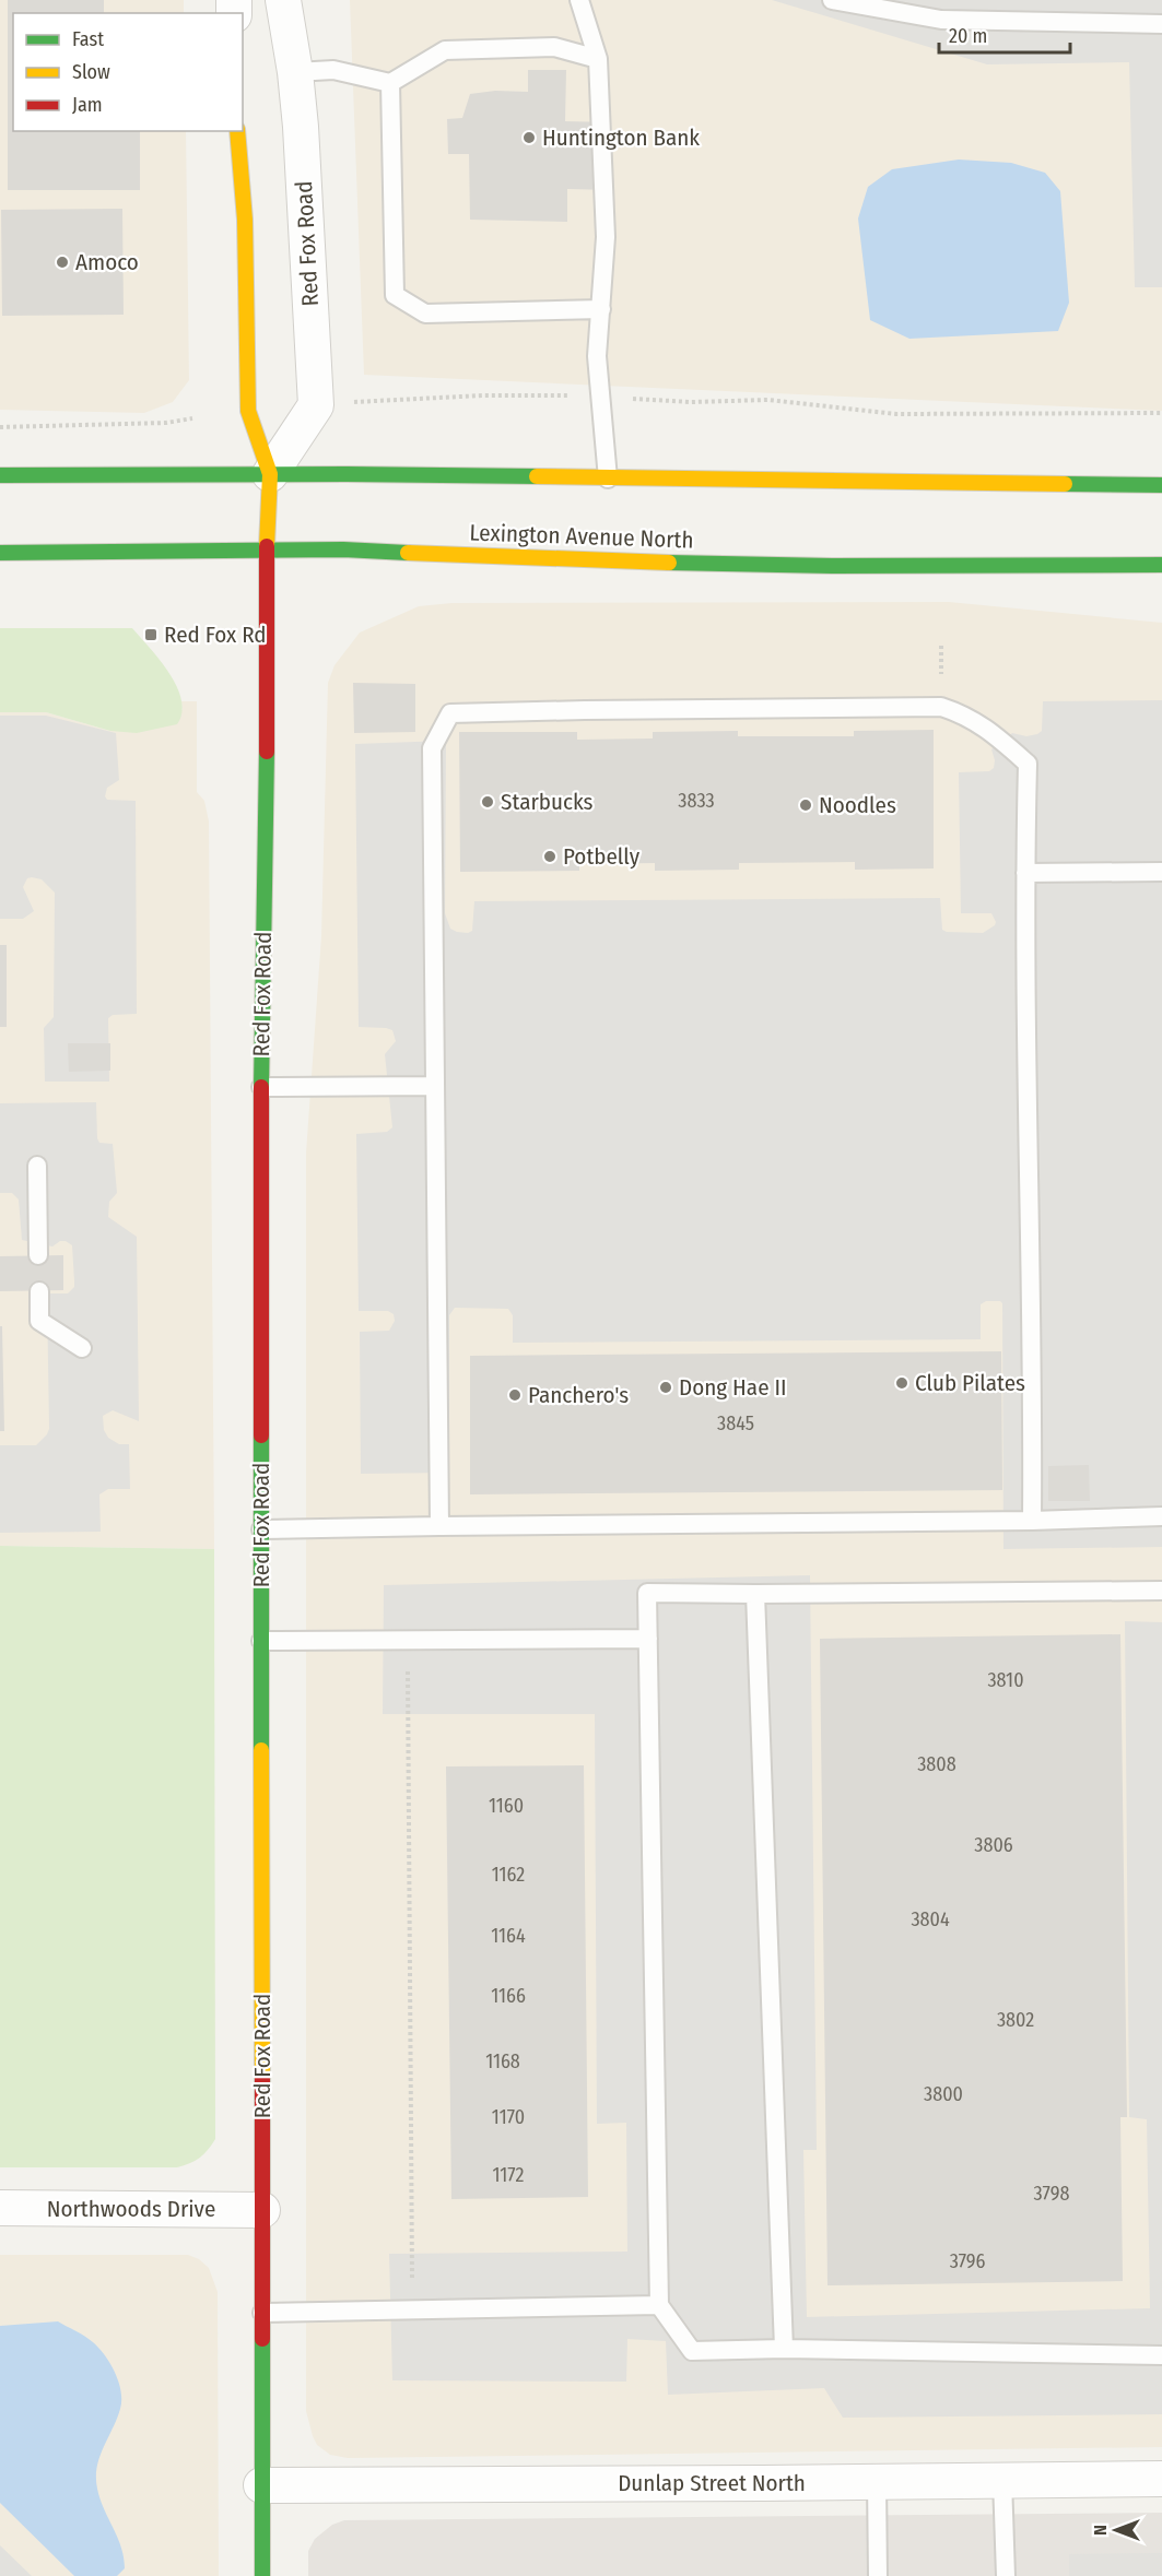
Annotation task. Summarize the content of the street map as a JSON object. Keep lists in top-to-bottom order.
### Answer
{
  "streets": {
    "street": [
      "Red Fox Road",
      "Lexington Avenue North",
      "Northwoods Drive",
      "Dunlap Street North"
    ]
  },
  "crossings": [
    ["Red Fox Road", "Lexington Avenue North"],
    ["Red Fox Road", "Northwoods Drive"],
    ["Red Fox Road", "Dunlap Street North"]
  ],
  "places": {
    "other": [
      "Huntington Bank",
      "Amoco",
      "Starbucks",
      "Noodles",
      "Potbelly",
      "Club Pilates",
      "Dong Hae II",
      "Panchero's"
    ],
    "transit": ["Red Fox Rd"]
  },
  "house_numbers": [
    "3833",
    "3845",
    "3810",
    "3808",
    "1160",
    "3806",
    "1162",
    "3804",
    "1164",
    "1166",
    "3802",
    "1168",
    "3800",
    "1170",
    "1172",
    "3798",
    "3796"
  ],
  "legend": ["Fast", "Slow", "Jam"],
  "scale_bar": "20 m",
  "north": "left"
}
